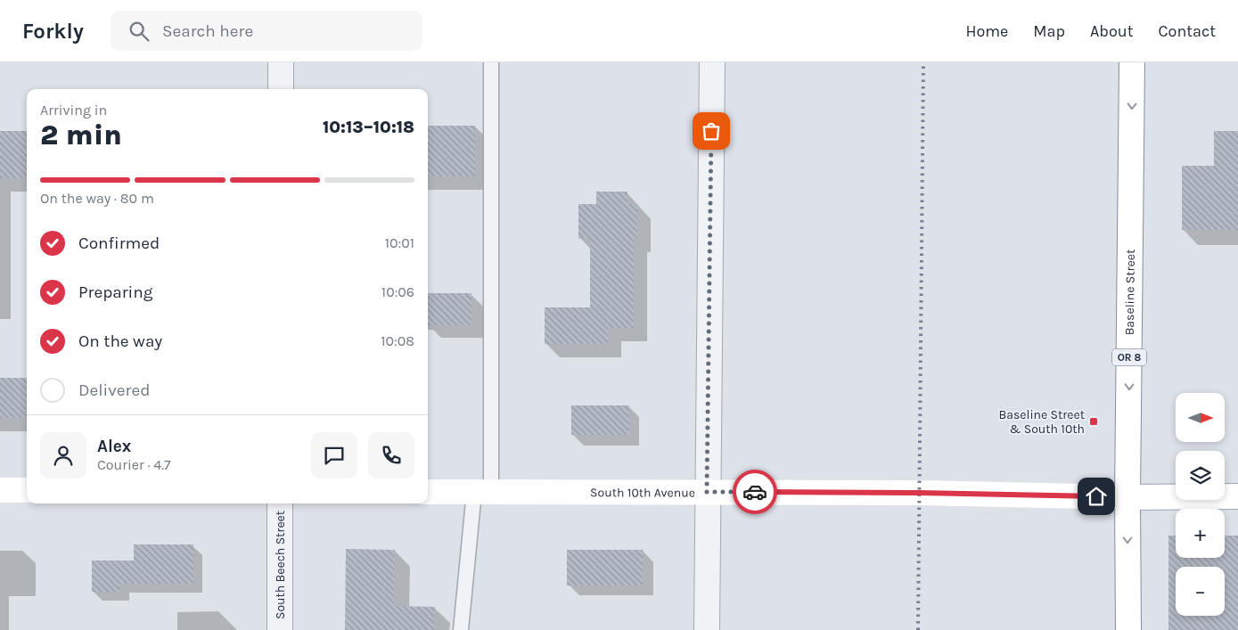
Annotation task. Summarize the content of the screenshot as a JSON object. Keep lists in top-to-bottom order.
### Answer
{
  "streets": {
    "main road": ["Baseline Street", "OR 8", "South 10th Avenue"],
    "street": ["South Beech Street"]
  },
  "crossings": [
    ["Baseline Street", "South 10th Avenue"]
  ],
  "one_way": ["Baseline Street"],
  "places": {
    "transit": ["Baseline Street & South 10th"]
  },
  "north": "right",
  "page": {
    "header": "Forkly",
    "search": "Search here",
    "nav": [
      "Home",
      "Map",
      "About",
      "Contact"
    ],
    "heading": ["2 min", "Arriving in", "10:13–10:18"],
    "panel": ["Alex", "Courier · 4.7"],
    "bar": "On the way · 80 m",
    "list": [
      ["Confirmed", "10:01"],
      ["Preparing", "10:06"],
      ["On the way", "10:08"],
      "Delivered"
    ],
    "map_buttons": ["+", "−"]
  }
}
